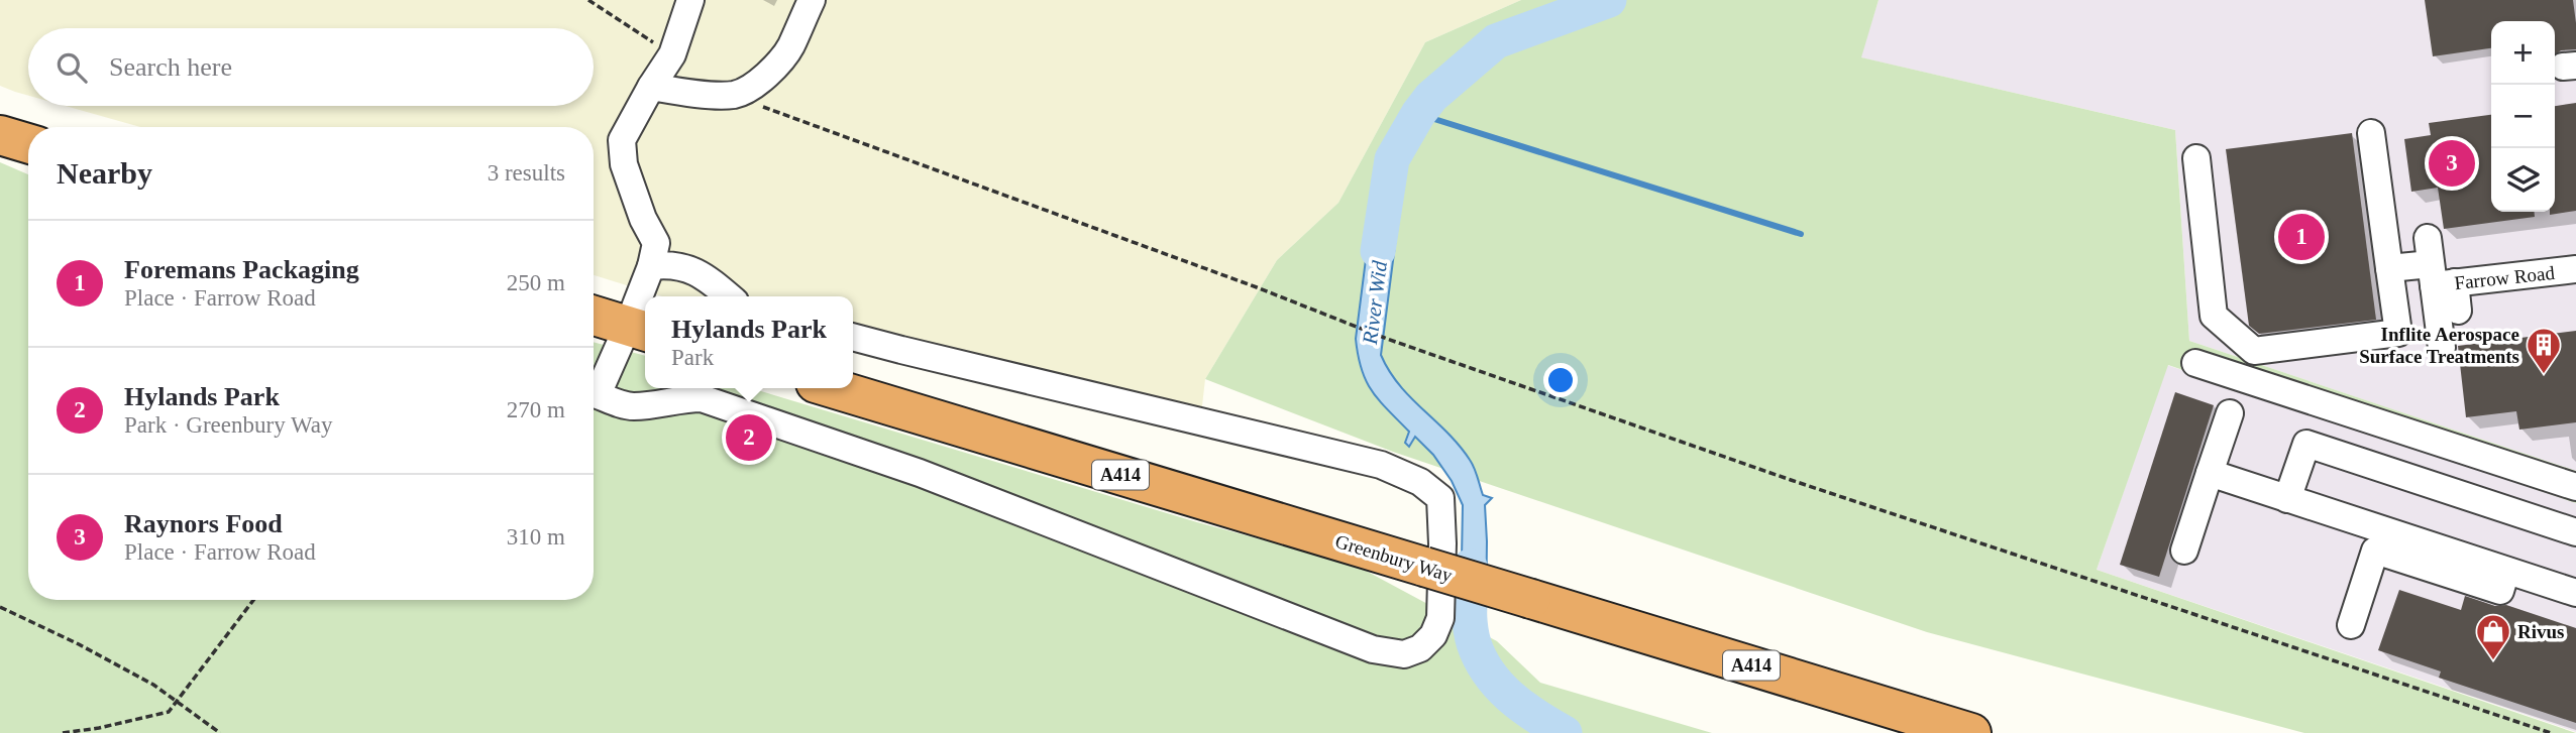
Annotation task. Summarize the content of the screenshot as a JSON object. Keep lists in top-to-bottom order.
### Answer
{
  "streets": {
    "highway": ["A414", "Greenbury Way"],
    "street": ["Farrow Road"]
  },
  "water": ["River Wid"],
  "places": {
    "building": ["Inflite Aerospace Surface Treatments"],
    "shop": ["Rivus"]
  },
  "page": {
    "map_buttons": ["+", "−"],
    "search": "Search here",
    "heading": ["Nearby", "3 results"],
    "pins": ["3", "1", "2"],
    "list": [
      {
        "mark": "1",
        "name": "Foremans Packaging",
        "note": "Place · Farrow Road",
        "value": "250 m"
      },
      {
        "mark": "2",
        "name": "Hylands Park",
        "note": "Park · Greenbury Way",
        "value": "270 m"
      },
      {
        "mark": "3",
        "name": "Raynors Food",
        "note": "Place · Farrow Road",
        "value": "310 m"
      }
    ],
    "popup": ["Hylands Park", "Park"]
  }
}
